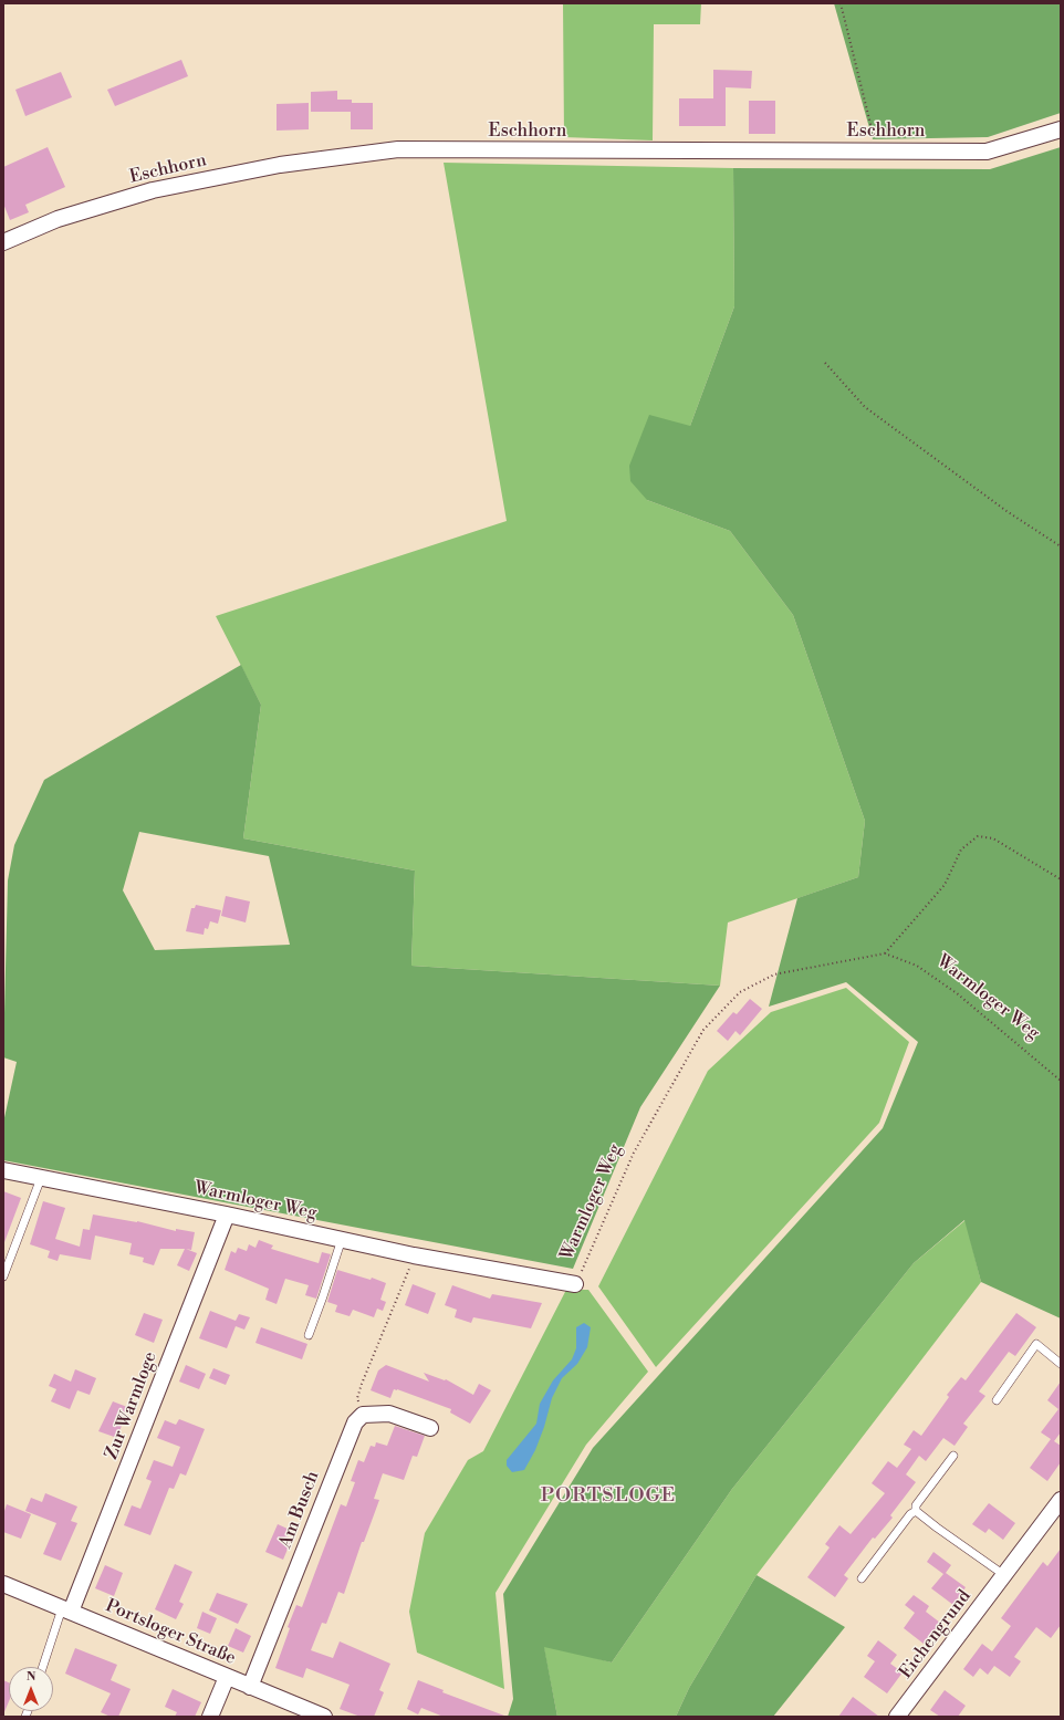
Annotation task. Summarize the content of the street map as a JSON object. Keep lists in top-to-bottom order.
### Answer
{
  "streets": {
    "street": [
      "Eschhorn",
      "Warmloger Weg",
      "Zur Warmloge",
      "Am Busch",
      "Portsloger Straße",
      "Eichengrund"
    ]
  },
  "crossings": [
    ["Warmloger Weg", "Zur Warmloge"],
    ["Zur Warmloge", "Portsloger Straße"],
    ["Am Busch", "Portsloger Straße"]
  ],
  "districts": ["PORTSLOGE"],
  "north": "top"
}
